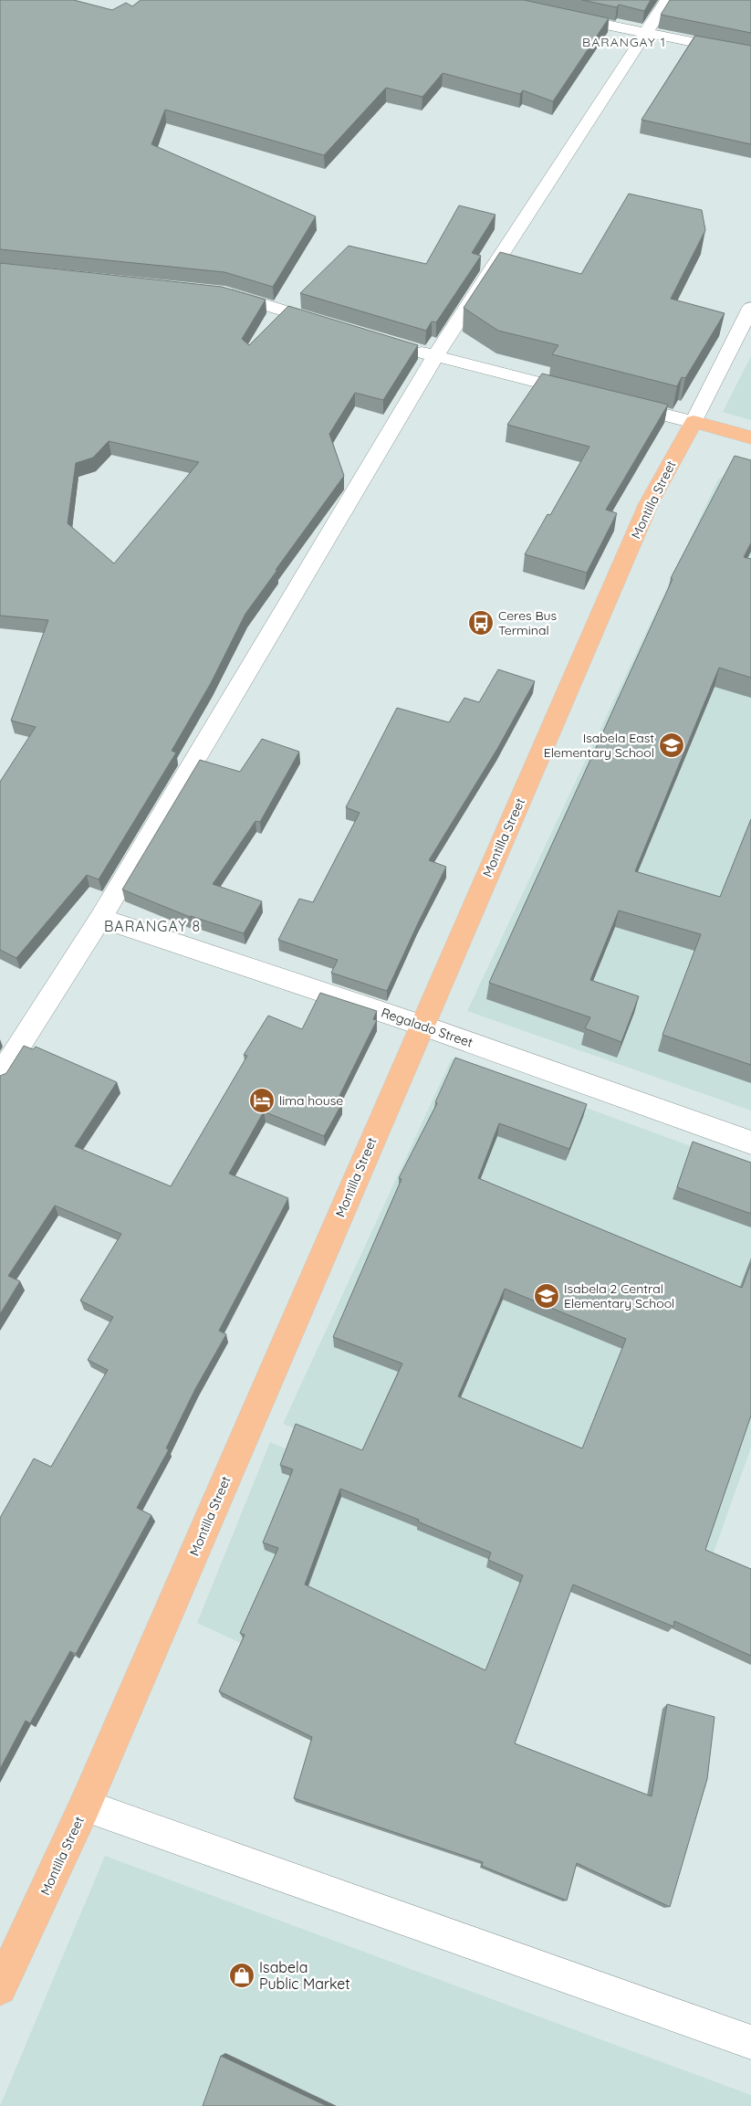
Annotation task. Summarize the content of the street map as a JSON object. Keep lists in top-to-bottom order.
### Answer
{
  "streets": {
    "main road": ["Montilla Street"],
    "street": ["Regalado Street"]
  },
  "crossings": [
    ["Montilla Street", "Regalado Street"]
  ],
  "districts": ["BARANGAY 1", "BARANGAY 8"],
  "places": {
    "bus stop": ["Ceres Bus Terminal"],
    "school or university": ["Isabela East Elementary School", "Isabela 2 Central Elementary School"],
    "hotel": ["lima house"],
    "shop": ["Isabela Public Market"]
  }
}
